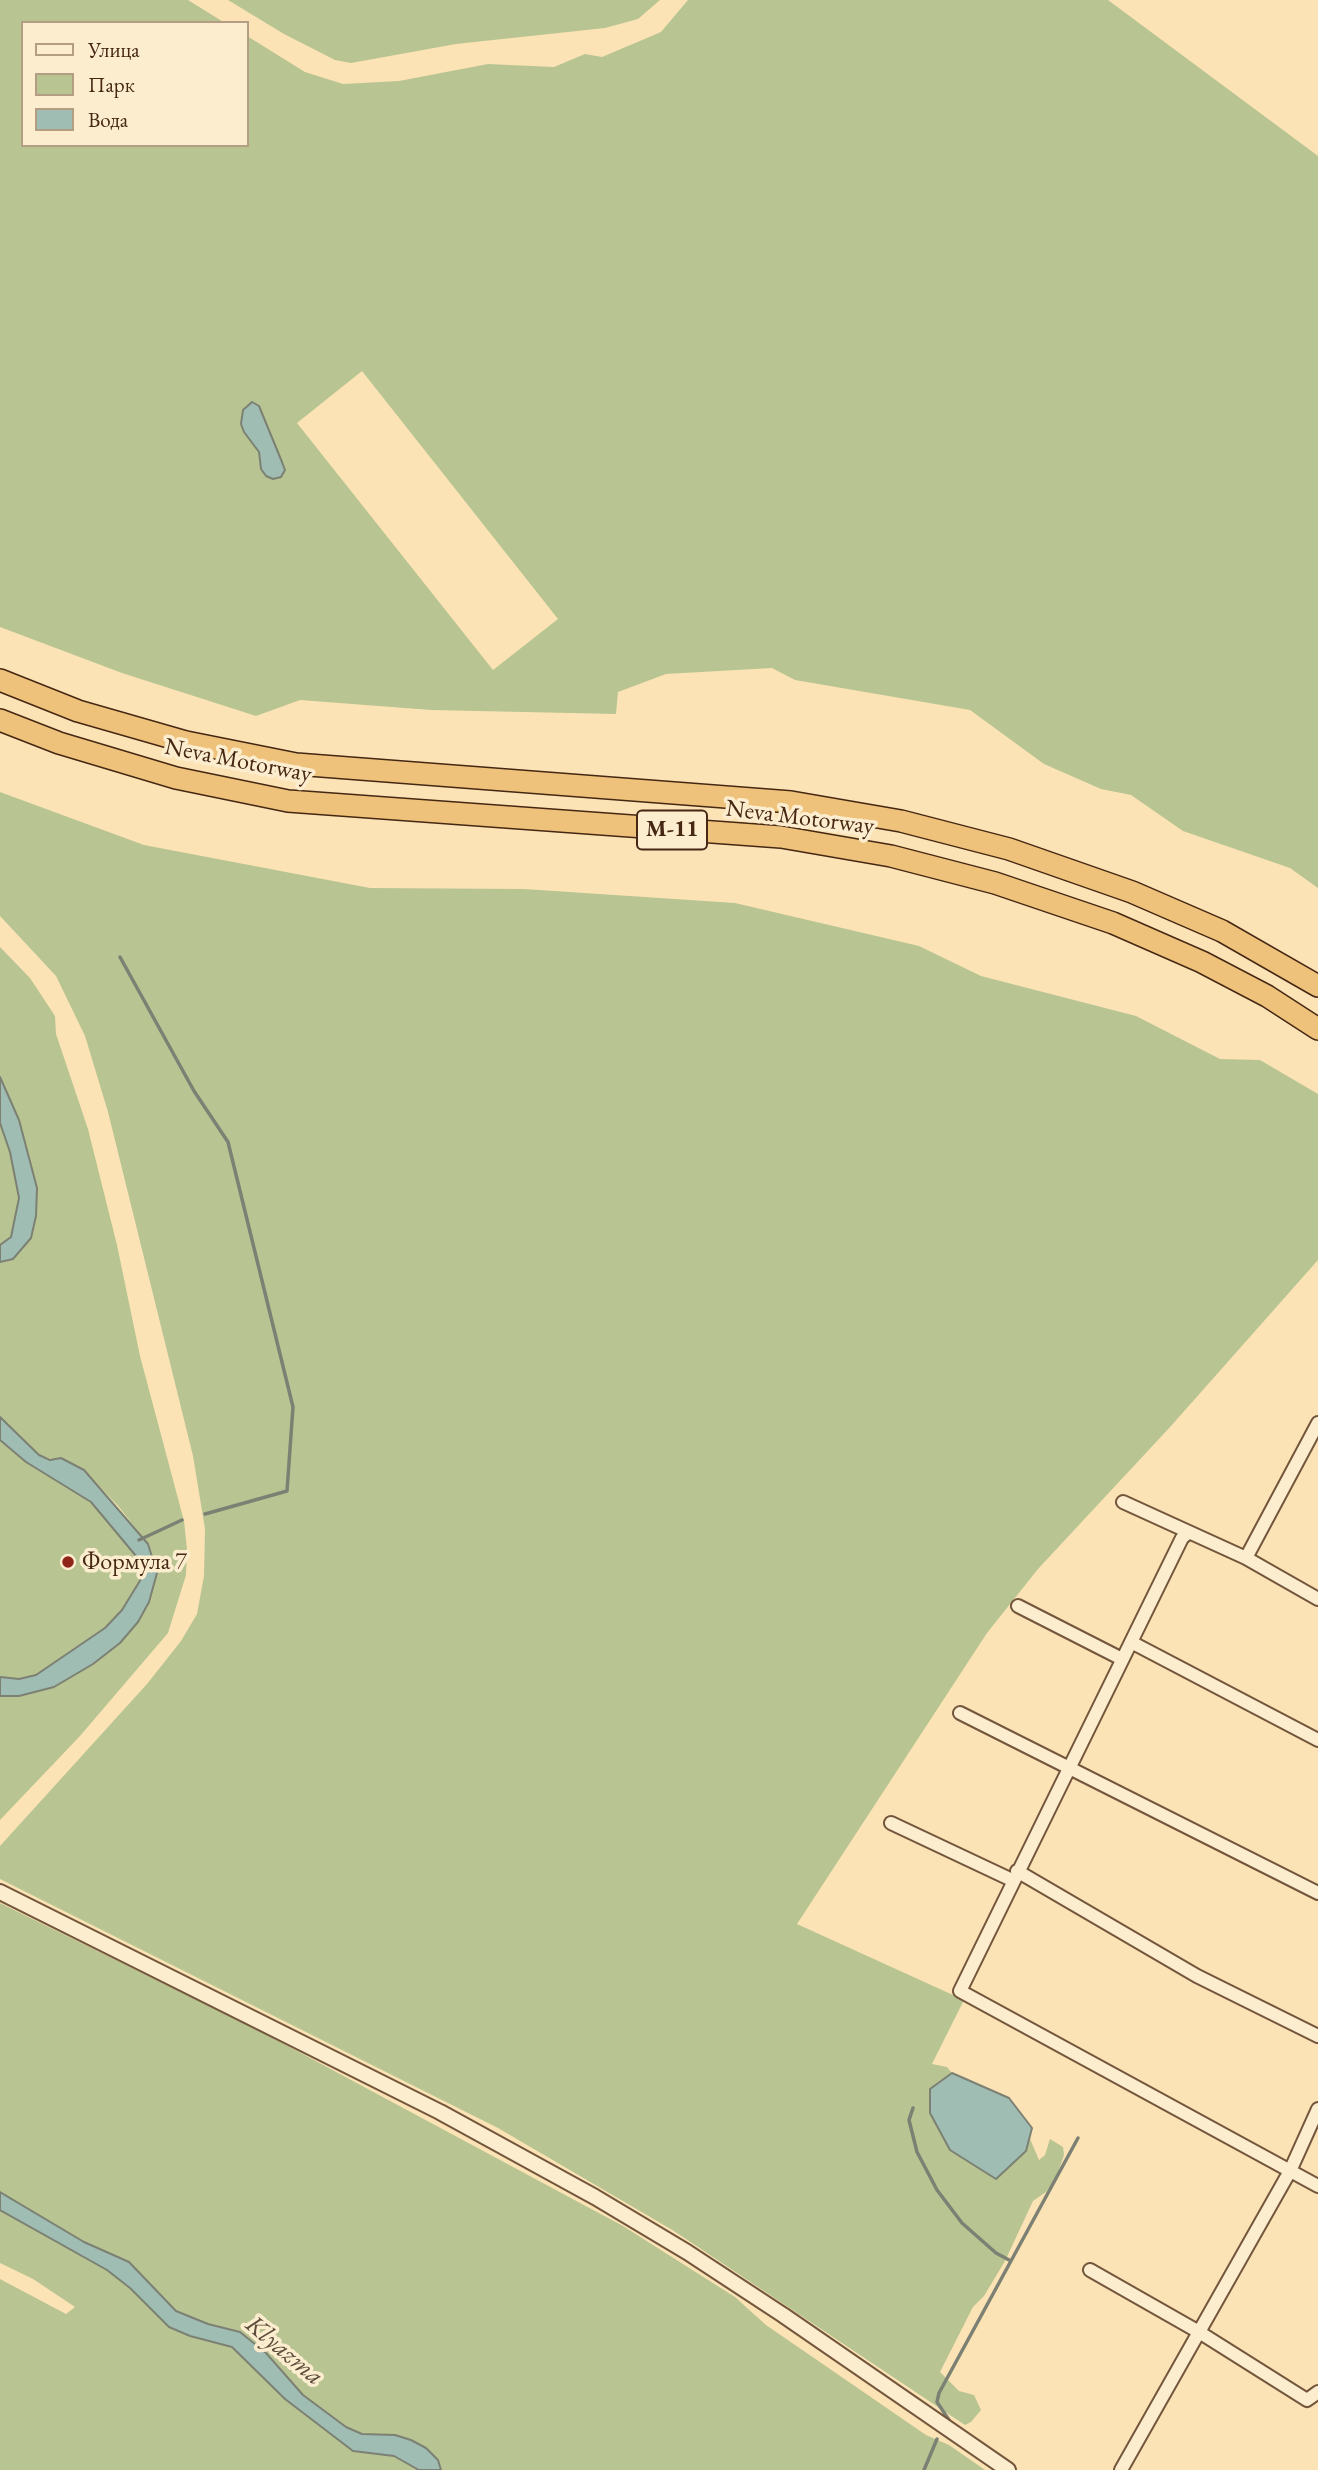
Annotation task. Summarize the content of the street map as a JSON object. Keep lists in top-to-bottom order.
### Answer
{
  "streets": {
    "highway": ["Neva Motorway", "М-11"]
  },
  "water": ["Klyazma"],
  "places": ["Формула 7"],
  "legend": ["Улица", "Парк", "Вода"]
}
